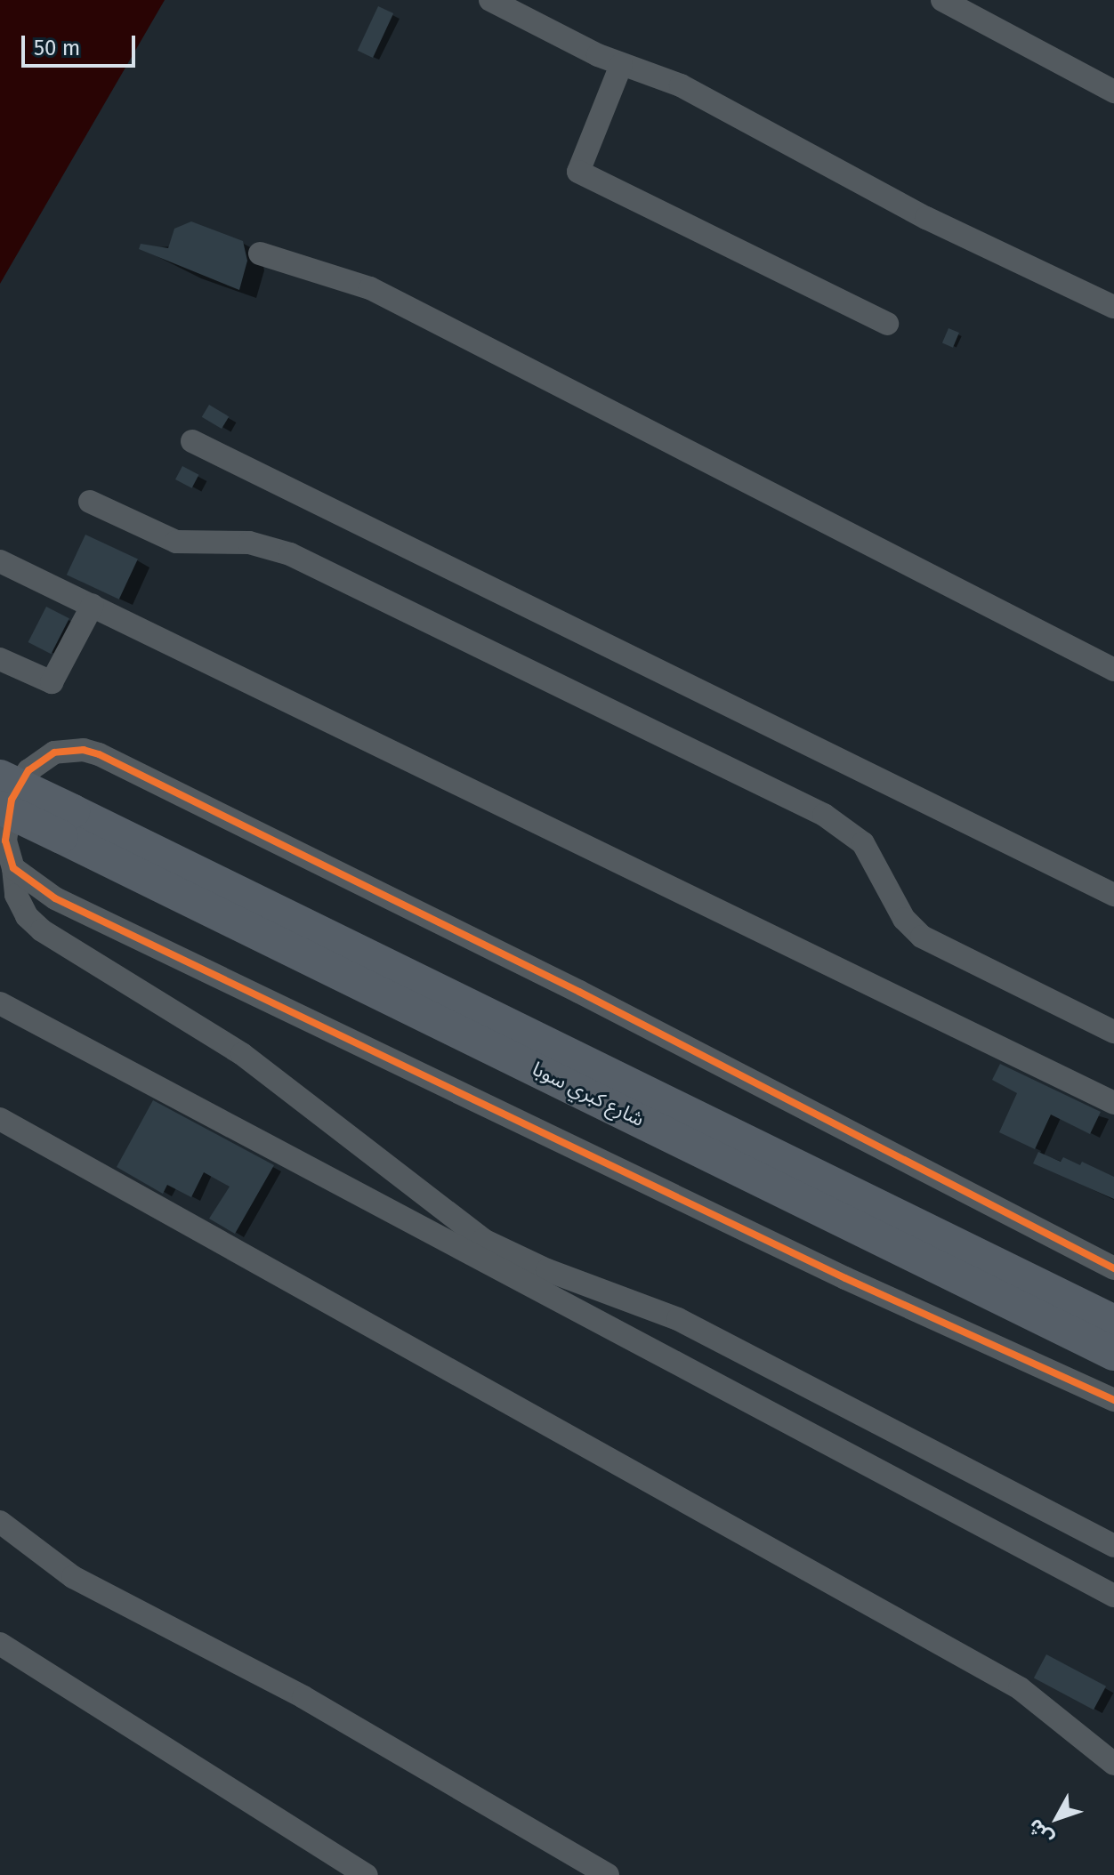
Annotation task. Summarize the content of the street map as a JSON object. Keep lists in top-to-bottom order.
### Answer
{
  "streets": {
    "highway": ["شارع كبري سوبا"]
  },
  "scale_bar": "50 m",
  "north": "bottom left"
}
